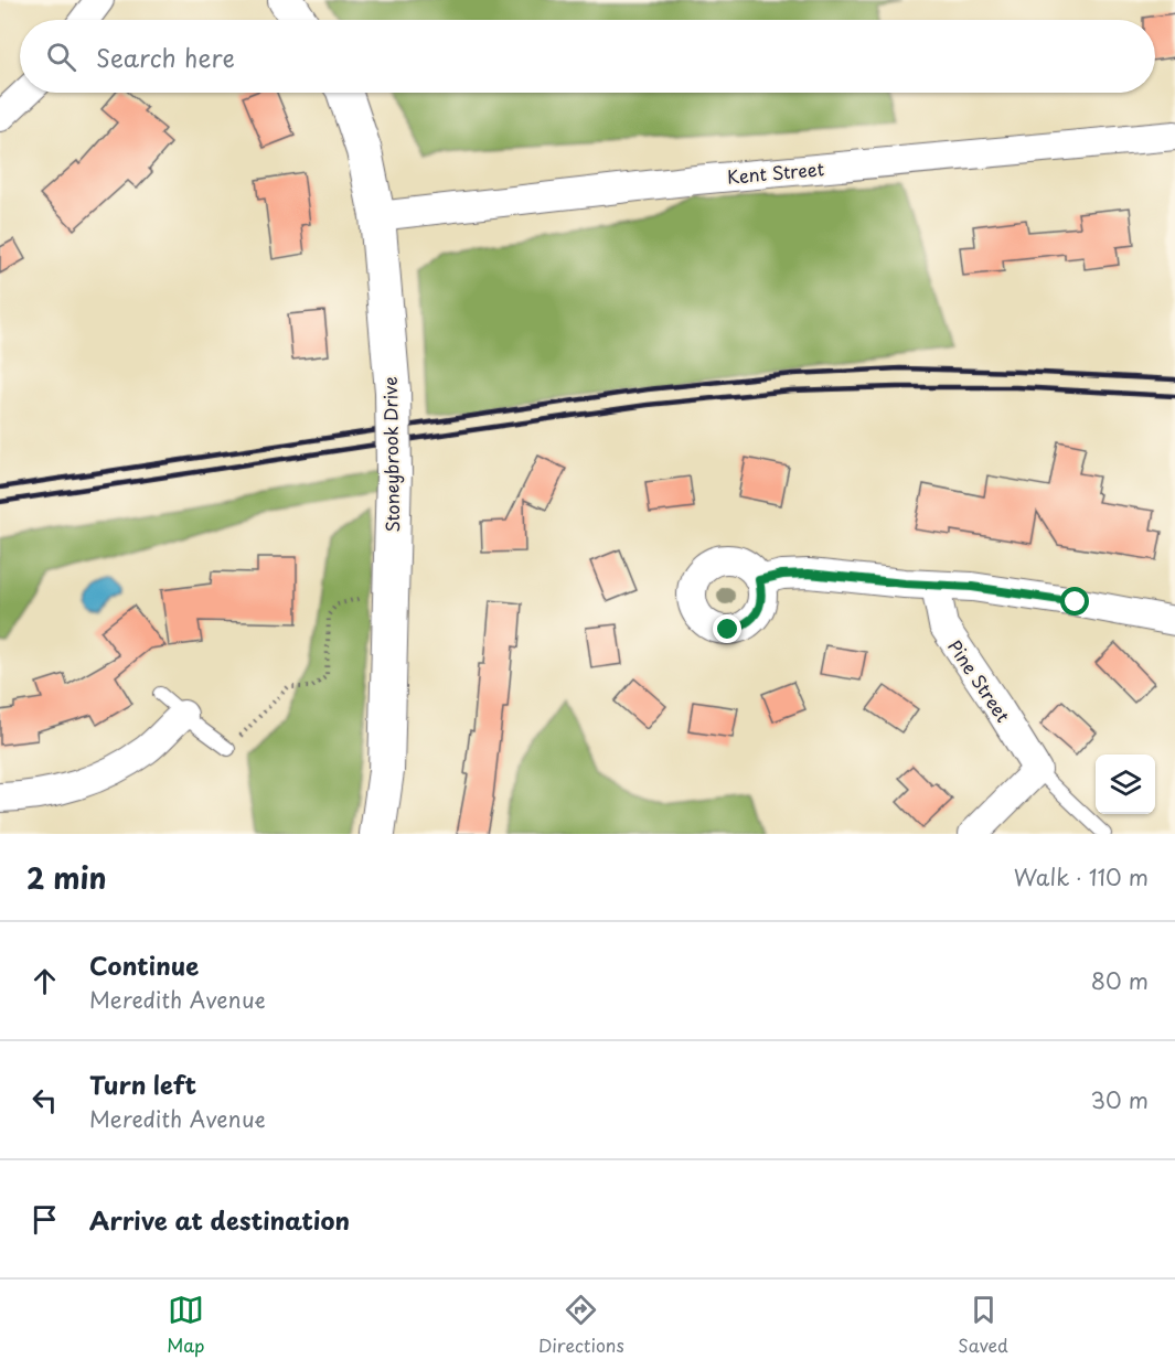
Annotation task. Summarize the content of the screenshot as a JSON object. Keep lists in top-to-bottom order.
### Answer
{
  "streets": {
    "street": ["Kent Street", "Stoneybrook Drive", "Pine Street"]
  },
  "crossings": [
    ["Kent Street", "Stoneybrook Drive"]
  ],
  "page": {
    "search": "Search here",
    "heading": ["2 min", "Walk · 110 m"],
    "list": [
      ["Continue", "Meredith Avenue", "80 m"],
      ["Turn left", "Meredith Avenue", "30 m"],
      "Arrive at destination"
    ],
    "nav": ["Map", "Directions", "Saved"]
  }
}
